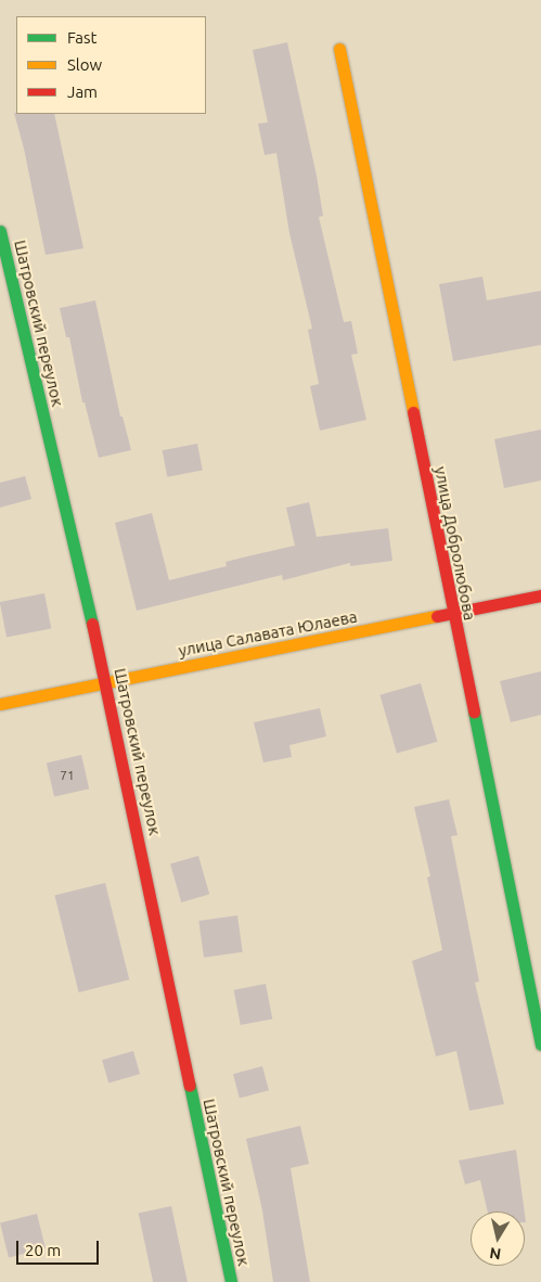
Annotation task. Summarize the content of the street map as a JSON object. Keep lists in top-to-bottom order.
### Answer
{
  "streets": {
    "street": ["Шатровский переулок", "улица Добролюбова", "улица Салавата Юлаева"]
  },
  "crossings": [
    ["Шатровский переулок", "улица Салавата Юлаева"],
    ["улица Добролюбова", "улица Салавата Юлаева"]
  ],
  "house_numbers": ["71"],
  "legend": ["Fast", "Slow", "Jam"],
  "scale_bar": "20 m",
  "north": "bottom"
}
